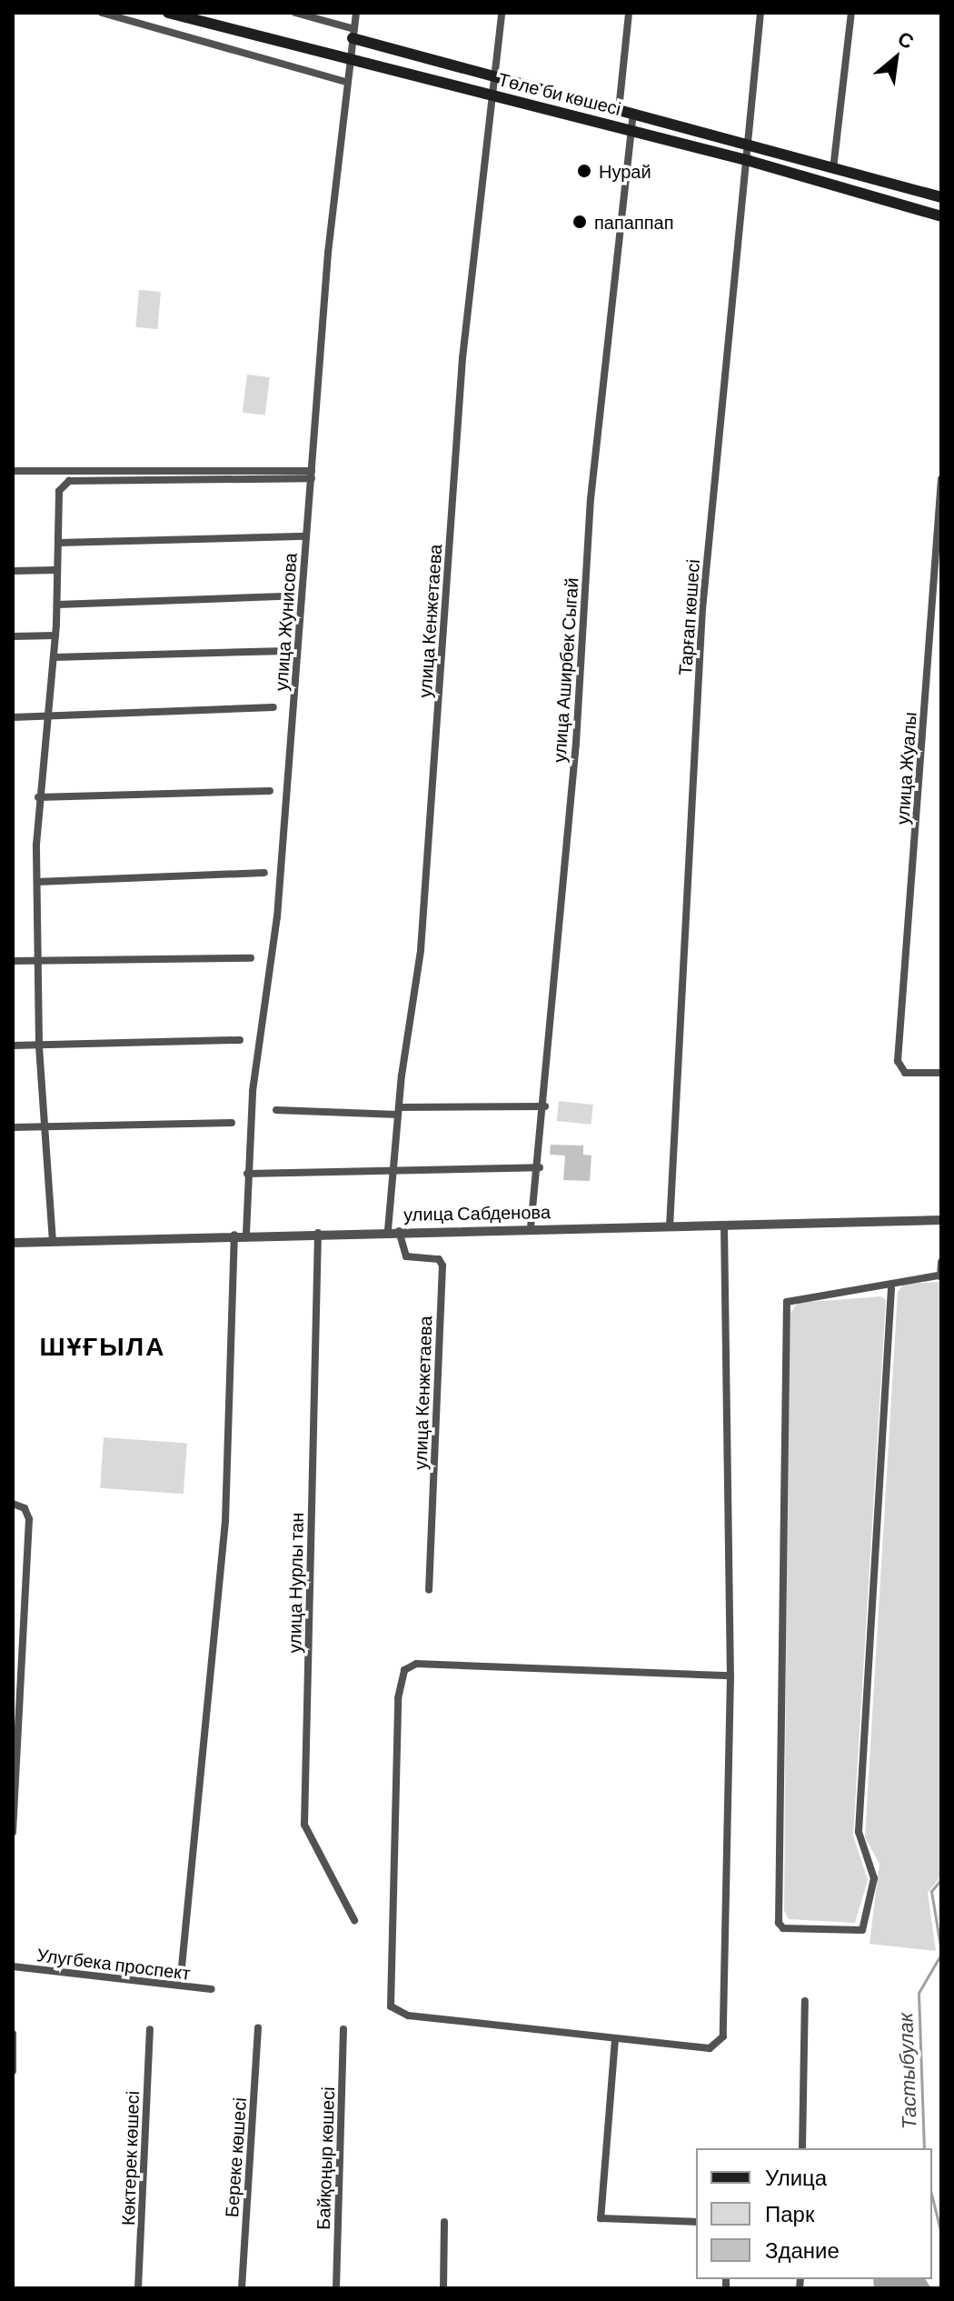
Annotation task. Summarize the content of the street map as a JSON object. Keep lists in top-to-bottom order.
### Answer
{
  "streets": {
    "main road": ["Төле би көшесі"],
    "street": [
      "Тарғап көшесі",
      "улица Кенжетаева",
      "улица Жунисова",
      "улица Аширбек Сыгай",
      "улица Жуалы",
      "улица Сабденова",
      "улица Нурлы тан",
      "Улугбека проспект",
      "Береке көшесі",
      "Көктерек көшесі",
      "Байқоңыр көшесі"
    ]
  },
  "crossings": [
    ["Төле би көшесі", "Тарғап көшесі"],
    ["Төле би көшесі", "улица Кенжетаева"],
    ["Төле би көшесі", "улица Жунисова"],
    ["Төле би көшесі", "улица Аширбек Сыгай"],
    ["Тарғап көшесі", "улица Сабденова"],
    ["улица Кенжетаева", "улица Сабденова"],
    ["улица Жунисова", "улица Сабденова"],
    ["улица Аширбек Сыгай", "улица Сабденова"],
    ["улица Сабденова", "улица Нурлы тан"]
  ],
  "districts": ["ШҰҒЫЛА"],
  "water": ["Тастыбулак"],
  "places": ["Нурай", "папаппап"],
  "legend": ["Улица", "Парк", "Здание"],
  "north": "top right"
}
